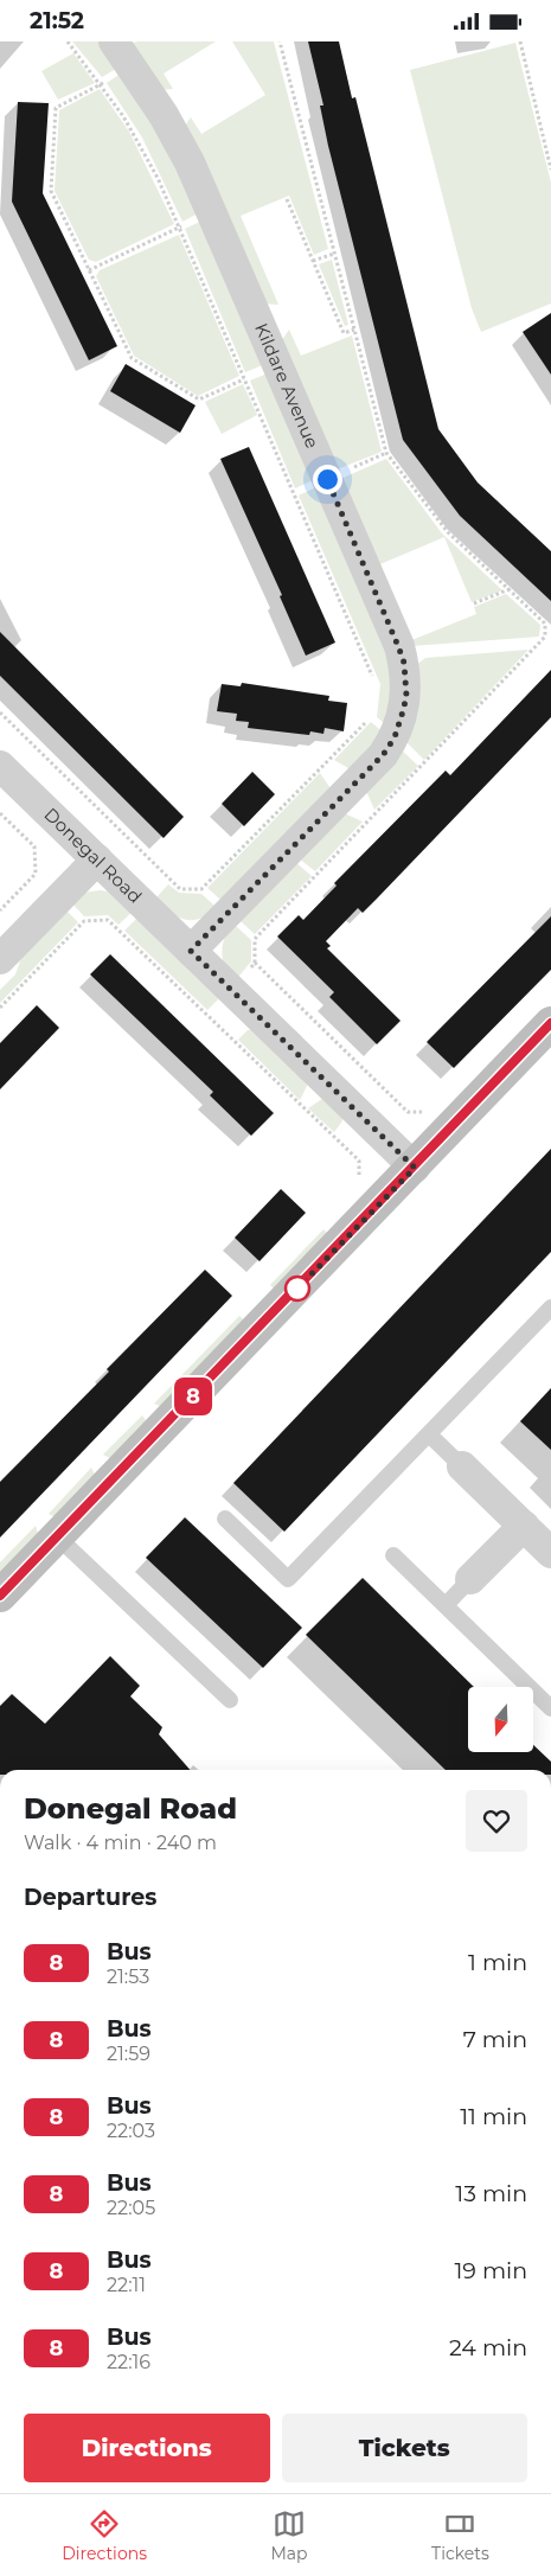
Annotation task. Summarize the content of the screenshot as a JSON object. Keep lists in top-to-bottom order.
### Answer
{
  "streets": {
    "street": ["Kildare Avenue", "Donegal Road"]
  },
  "crossings": [
    ["Kildare Avenue", "Donegal Road"]
  ],
  "lines": ["bus line 8"],
  "north": "bottom",
  "page": {
    "status": "21:52",
    "on_map": "8",
    "heading": [
      ["Donegal Road", "Walk · 4 min · 240 m"],
      "Departures"
    ],
    "list": [
      {
        "mark": "8",
        "name": "Bus",
        "note": "21:53",
        "value": "1 min"
      },
      {
        "mark": "8",
        "name": "Bus",
        "note": "21:59",
        "value": "7 min"
      },
      {
        "mark": "8",
        "name": "Bus",
        "note": "22:03",
        "value": "11 min"
      },
      {
        "mark": "8",
        "name": "Bus",
        "note": "22:05",
        "value": "13 min"
      },
      {
        "mark": "8",
        "name": "Bus",
        "note": "22:11",
        "value": "19 min"
      },
      {
        "mark": "8",
        "name": "Bus",
        "note": "22:16",
        "value": "24 min"
      }
    ],
    "buttons": ["Directions", "Tickets"],
    "tabs": ["Directions", "Map", "Tickets"]
  }
}
